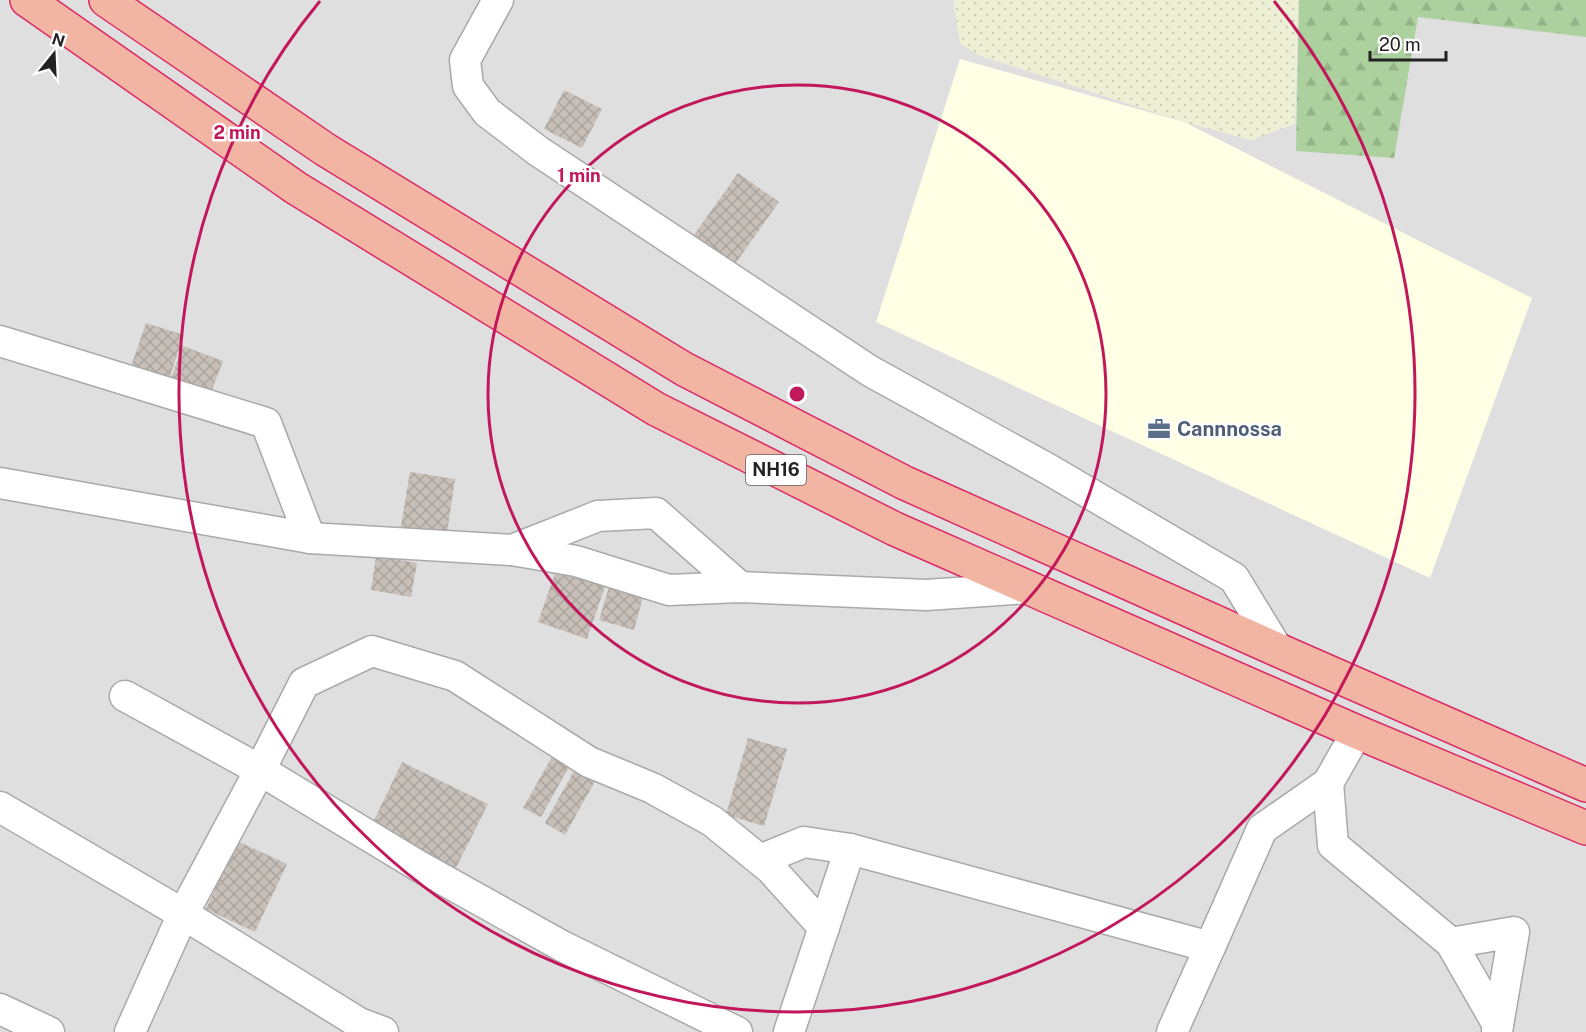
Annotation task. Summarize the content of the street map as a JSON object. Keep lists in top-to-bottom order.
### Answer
{
  "streets": {
    "highway": ["NH16"]
  },
  "places": {
    "office": ["Cannnossa"]
  },
  "scale_bar": "20 m",
  "north": "top",
  "rings": ["2 min", "1 min"]
}
